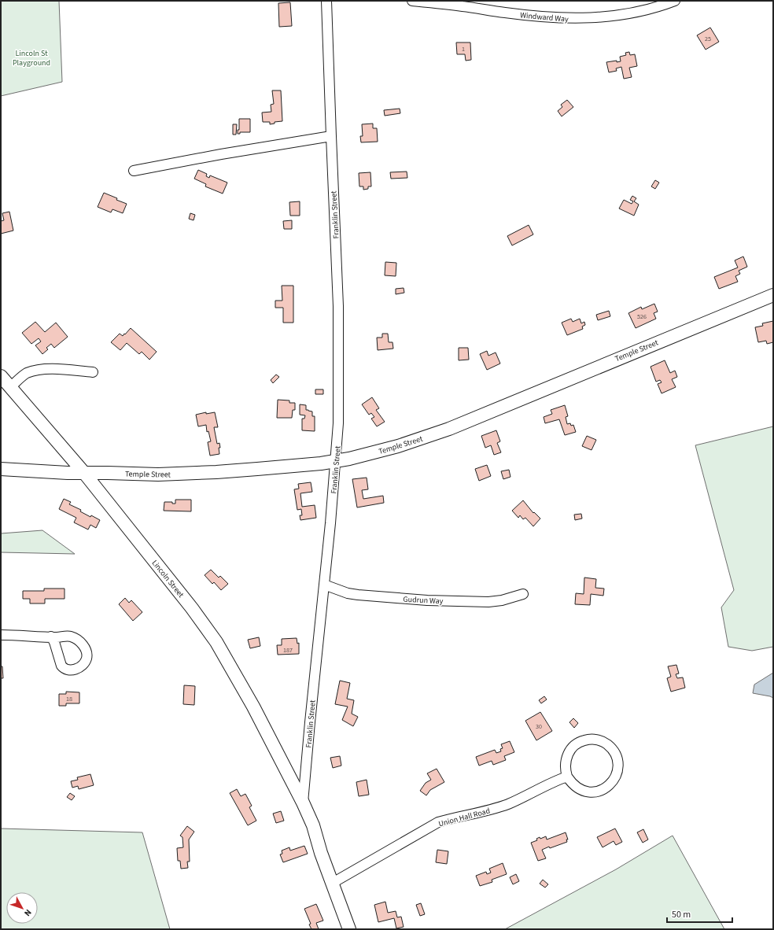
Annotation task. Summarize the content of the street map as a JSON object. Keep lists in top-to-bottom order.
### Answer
{
  "streets": {
    "main road": ["Franklin Street", "Temple Street", "Lincoln Street"],
    "street": ["Windward Way", "Gudrun Way", "Union Hall Road"]
  },
  "crossings": [
    ["Franklin Street", "Temple Street"],
    ["Franklin Street", "Lincoln Street"],
    ["Franklin Street", "Gudrun Way"],
    ["Franklin Street", "Union Hall Road"],
    ["Temple Street", "Lincoln Street"]
  ],
  "parks": ["Lincoln St Playground"],
  "house_numbers": [
    "25",
    "1",
    "526",
    "187",
    "18",
    "30"
  ],
  "scale_bar": "50 m",
  "north": "bottom right"
}
